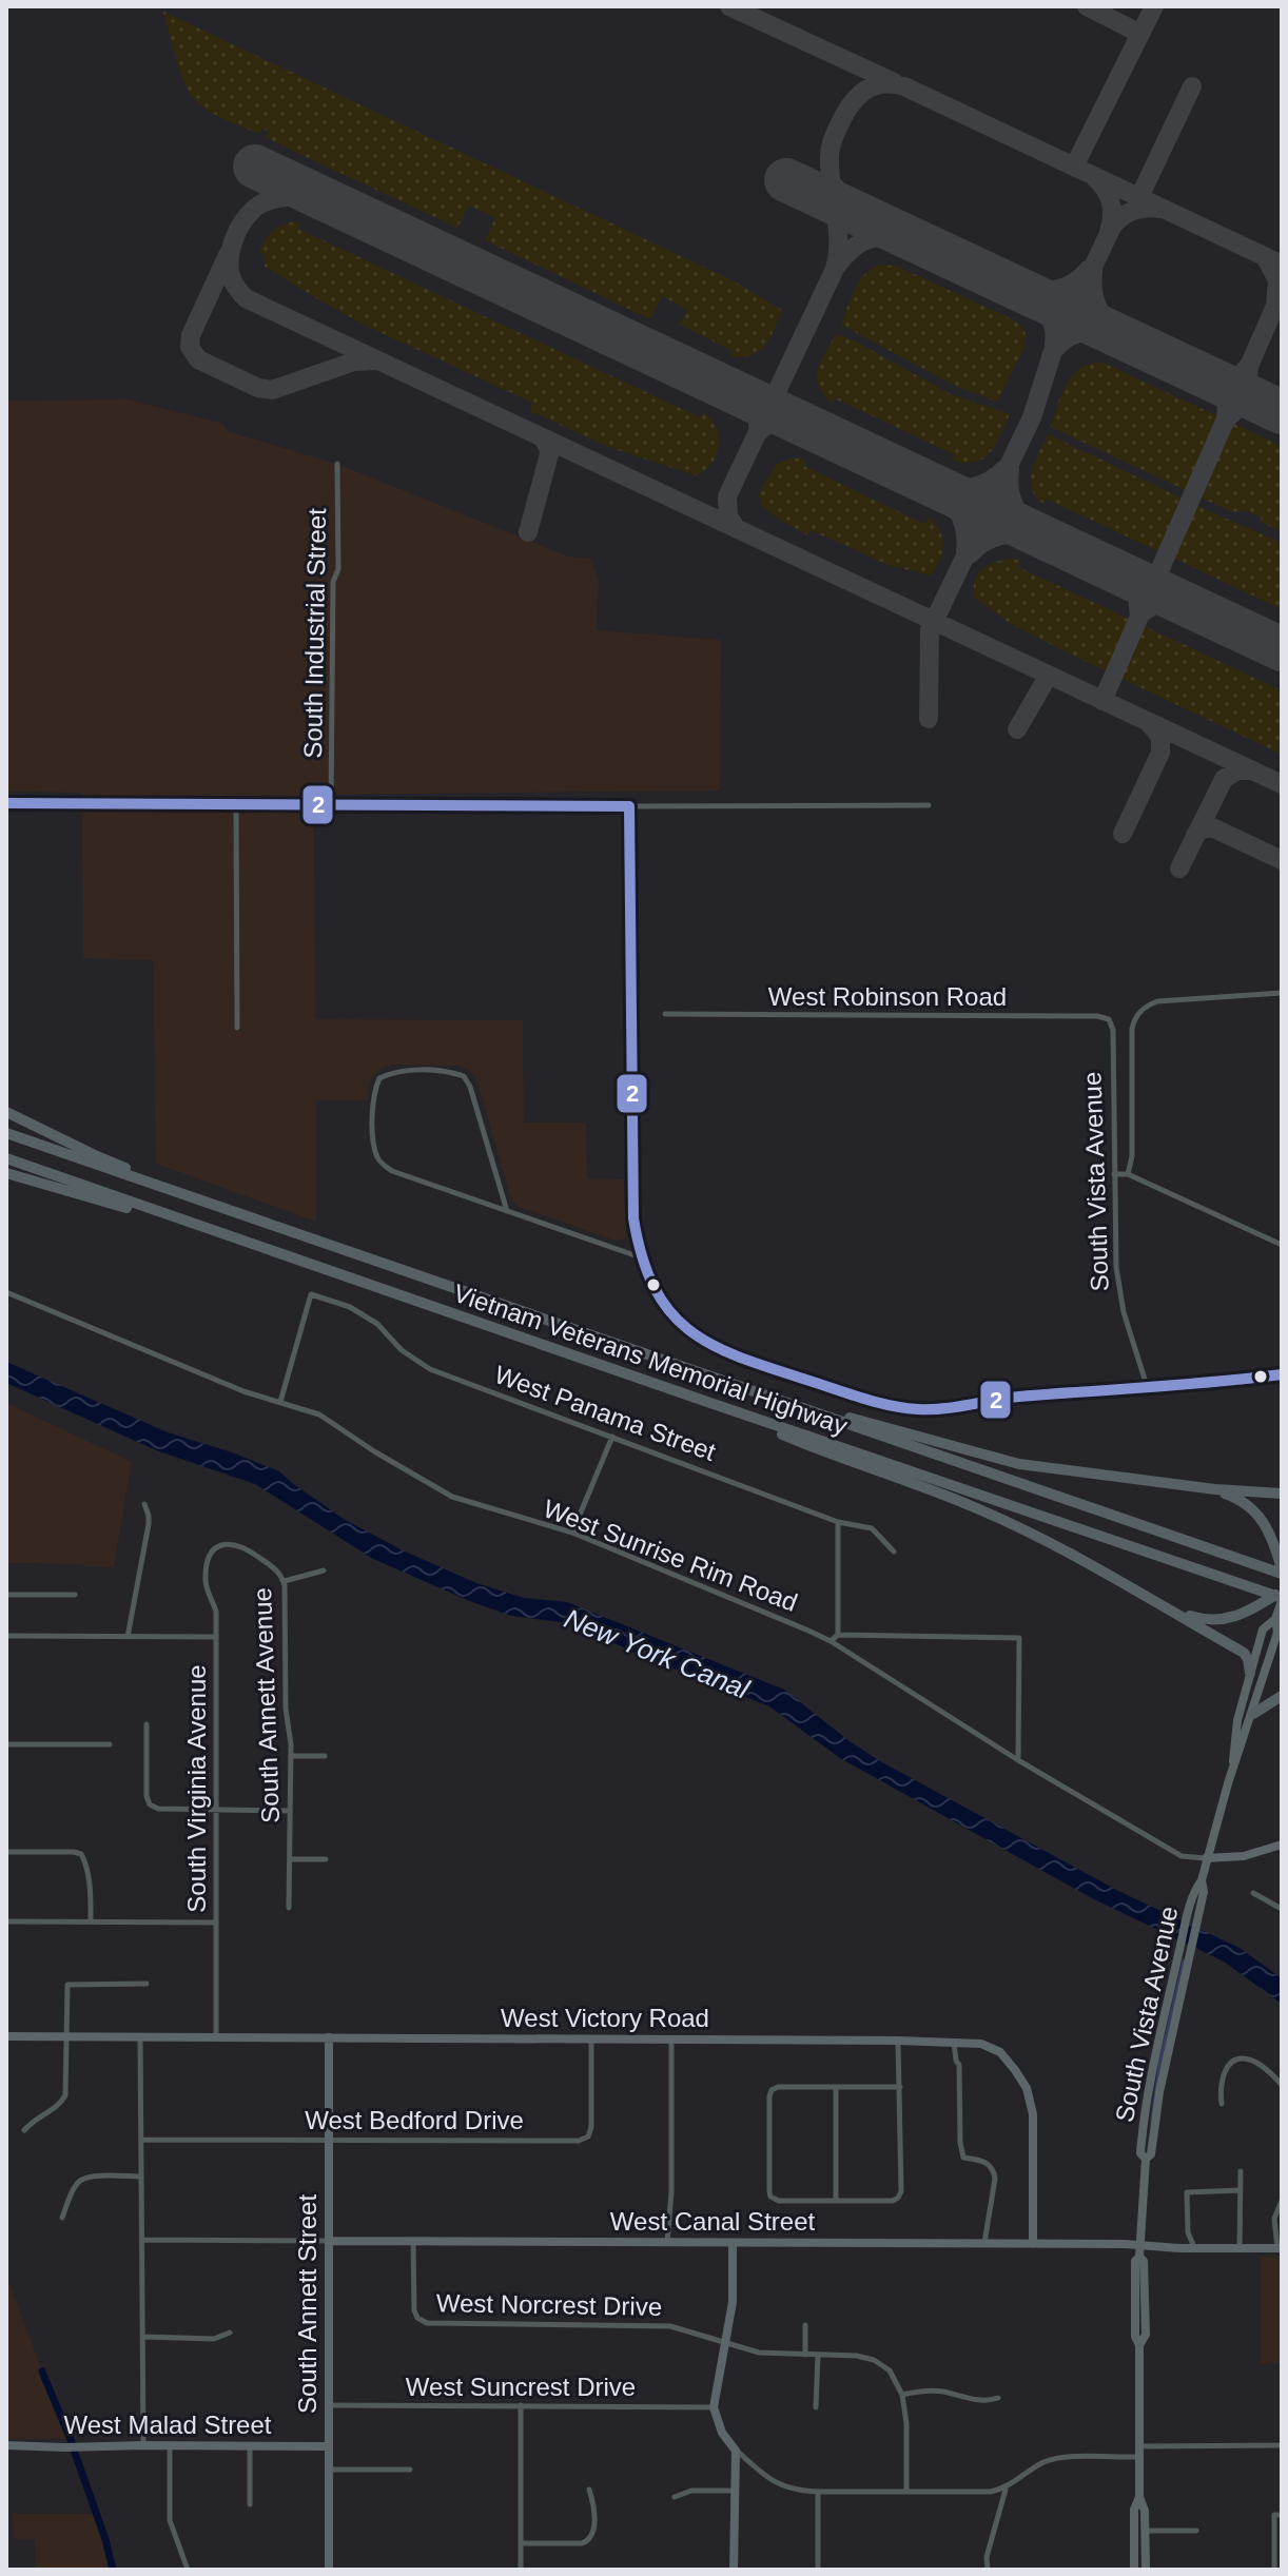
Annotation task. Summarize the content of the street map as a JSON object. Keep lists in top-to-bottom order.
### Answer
{
  "streets": {
    "highway": ["Vietnam Veterans Memorial Highway"],
    "main road": ["South Vista Avenue"],
    "street": [
      "South Industrial Street",
      "West Robinson Road",
      "West Panama Street",
      "West Sunrise Rim Road",
      "South Annett Avenue",
      "South Virginia Avenue",
      "West Victory Road",
      "West Bedford Drive",
      "West Canal Street",
      "South Annett Street",
      "West Norcrest Drive",
      "West Suncrest Drive",
      "West Malad Street"
    ]
  },
  "crossings": [
    ["West Robinson Road", "South Vista Avenue"],
    ["South Vista Avenue", "Vietnam Veterans Memorial Highway"],
    ["South Vista Avenue", "West Sunrise Rim Road"],
    ["South Vista Avenue", "West Canal Street"],
    ["West Panama Street", "West Sunrise Rim Road"],
    ["South Annett Avenue", "South Virginia Avenue"],
    ["South Virginia Avenue", "West Victory Road"],
    ["West Victory Road", "West Bedford Drive"],
    ["West Victory Road", "West Canal Street"],
    ["West Victory Road", "South Annett Street"],
    ["West Bedford Drive", "South Annett Street"],
    ["West Canal Street", "South Annett Street"],
    ["West Canal Street", "West Norcrest Drive"],
    ["South Annett Street", "West Suncrest Drive"],
    ["South Annett Street", "West Malad Street"]
  ],
  "water": ["New York Canal"],
  "lines": ["transit line 2"]
}
